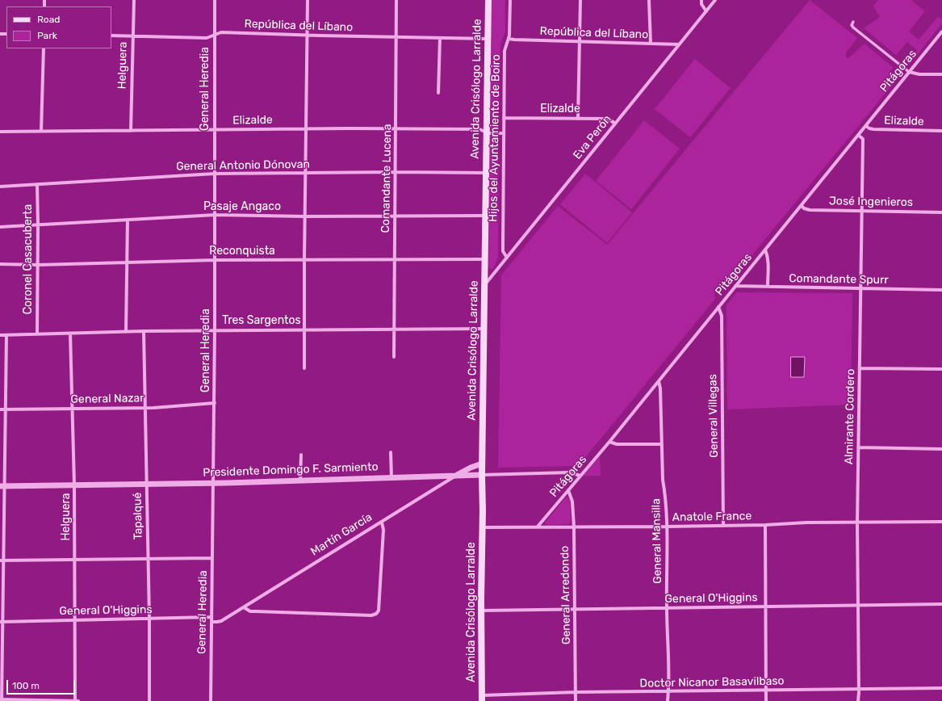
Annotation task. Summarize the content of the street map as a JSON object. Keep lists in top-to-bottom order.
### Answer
{
  "streets": {
    "main road": ["Avenida Crisólogo Larralde"],
    "street": [
      "República del Líbano",
      "Helguera",
      "Pitágoras",
      "General Heredia",
      "Elizalde",
      "Eva Perón",
      "Hijos del Ayuntamiento de Boiro",
      "General Antonio Dónovan",
      "Comandante Lucena",
      "José Ingenieros",
      "Pasaje Angaco",
      "Reconquista",
      "Coronel Casacuberta",
      "Comandante Spurr",
      "Tres Sargentos",
      "General Nazar",
      "General Villegas",
      "Almirante Cordero",
      "Presidente Domingo F. Sarmiento",
      "Tapalqué",
      "Anatole France",
      "Martín García",
      "General Mansilla",
      "General Arredondo",
      "General O'Higgins",
      "Doctor Nicanor Basavilbaso"
    ]
  },
  "crossings": [
    ["República del Líbano", "Helguera"],
    ["República del Líbano", "General Heredia"],
    ["República del Líbano", "Avenida Crisólogo Larralde"],
    ["República del Líbano", "Eva Perón"],
    ["República del Líbano", "Hijos del Ayuntamiento de Boiro"],
    ["República del Líbano", "Comandante Lucena"],
    ["Helguera", "Elizalde"],
    ["Helguera", "Tres Sargentos"],
    ["Helguera", "General Nazar"],
    ["Helguera", "Presidente Domingo F. Sarmiento"],
    ["Helguera", "General O'Higgins"],
    ["Pitágoras", "Elizalde"],
    ["Pitágoras", "José Ingenieros"],
    ["Pitágoras", "Comandante Spurr"],
    ["Pitágoras", "General Villegas"],
    ["Pitágoras", "Almirante Cordero"],
    ["Pitágoras", "Presidente Domingo F. Sarmiento"],
    ["Pitágoras", "Anatole France"],
    ["Pitágoras", "General Mansilla"],
    ["Pitágoras", "General Arredondo"],
    ["General Heredia", "Elizalde"],
    ["General Heredia", "General Antonio Dónovan"],
    ["General Heredia", "Pasaje Angaco"],
    ["General Heredia", "Reconquista"],
    ["General Heredia", "Tres Sargentos"],
    ["General Heredia", "General Nazar"],
    ["General Heredia", "Presidente Domingo F. Sarmiento"],
    ["General Heredia", "Martín García"],
    ["General Heredia", "General O'Higgins"],
    ["Avenida Crisólogo Larralde", "Elizalde"],
    ["Avenida Crisólogo Larralde", "Eva Perón"],
    ["Avenida Crisólogo Larralde", "General Antonio Dónovan"],
    ["Avenida Crisólogo Larralde", "Pasaje Angaco"],
    ["Avenida Crisólogo Larralde", "Reconquista"],
    ["Avenida Crisólogo Larralde", "Tres Sargentos"],
    ["Avenida Crisólogo Larralde", "Presidente Domingo F. Sarmiento"],
    ["Avenida Crisólogo Larralde", "Anatole France"],
    ["Avenida Crisólogo Larralde", "Martín García"],
    ["Avenida Crisólogo Larralde", "General O'Higgins"],
    ["Avenida Crisólogo Larralde", "Doctor Nicanor Basavilbaso"],
    ["Elizalde", "Eva Perón"],
    ["Elizalde", "Hijos del Ayuntamiento de Boiro"],
    ["Elizalde", "Comandante Lucena"],
    ["Eva Perón", "Hijos del Ayuntamiento de Boiro"],
    ["General Antonio Dónovan", "Comandante Lucena"],
    ["General Antonio Dónovan", "Coronel Casacuberta"],
    ["Comandante Lucena", "Pasaje Angaco"],
    ["Comandante Lucena", "Reconquista"],
    ["Comandante Lucena", "Tres Sargentos"],
    ["José Ingenieros", "Almirante Cordero"],
    ["Pasaje Angaco", "Coronel Casacuberta"],
    ["Reconquista", "Coronel Casacuberta"],
    ["Coronel Casacuberta", "Tres Sargentos"],
    ["Comandante Spurr", "Almirante Cordero"],
    ["Tres Sargentos", "Tapalqué"],
    ["General Nazar", "Tapalqué"],
    ["General Villegas", "Anatole France"],
    ["Almirante Cordero", "Anatole France"],
    ["Almirante Cordero", "General O'Higgins"],
    ["Almirante Cordero", "Doctor Nicanor Basavilbaso"],
    ["Presidente Domingo F. Sarmiento", "Tapalqué"],
    ["Presidente Domingo F. Sarmiento", "Martín García"],
    ["Tapalqué", "General O'Higgins"],
    ["Anatole France", "General Mansilla"],
    ["Anatole France", "General Arredondo"],
    ["General Mansilla", "General O'Higgins"],
    ["General Mansilla", "Doctor Nicanor Basavilbaso"],
    ["General Arredondo", "General O'Higgins"],
    ["General Arredondo", "Doctor Nicanor Basavilbaso"]
  ],
  "legend": ["Road", "Park"],
  "scale_bar": "100 m"
}
